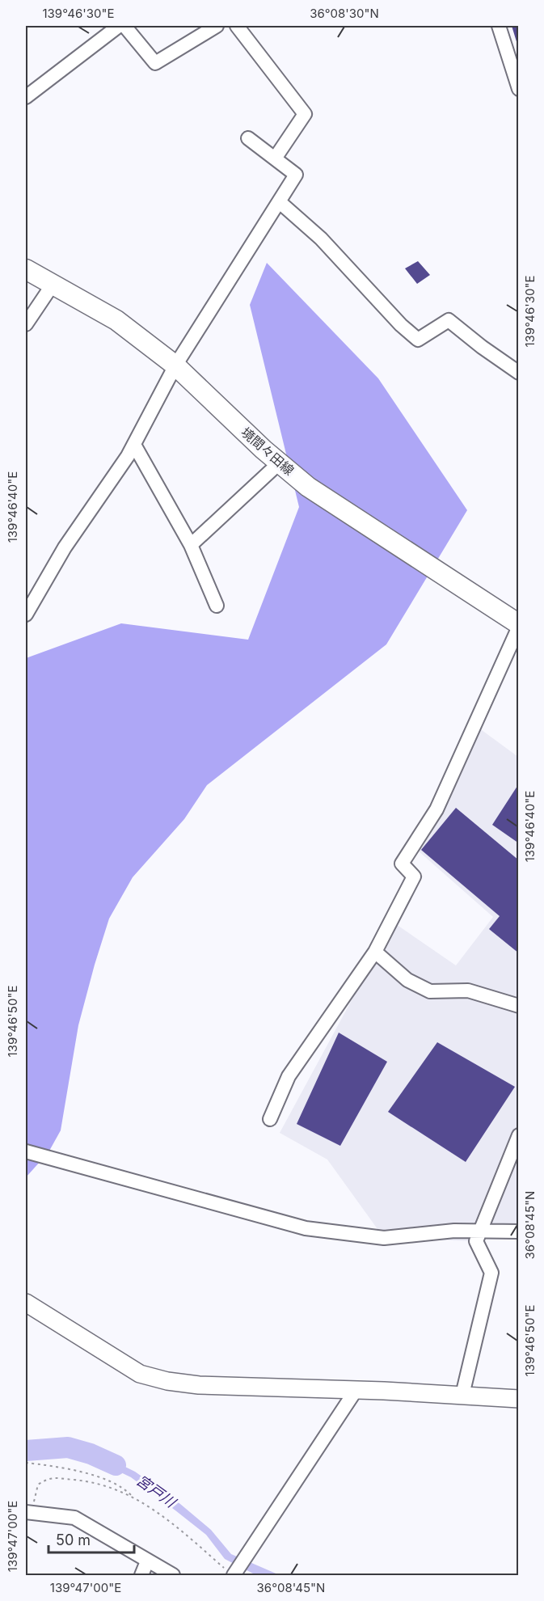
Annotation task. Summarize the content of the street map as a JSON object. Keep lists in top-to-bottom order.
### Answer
{
  "streets": {
    "main road": ["境間々田線"]
  },
  "water": ["宮戸川"],
  "scale_bar": "50 m",
  "coordinates": [
    "139°46'30\"E",
    "36°08'30\"N",
    "139°46'40\"E",
    "139°46'50\"E",
    "36°08'45\"N",
    "139°47'00\"E"
  ]
}
